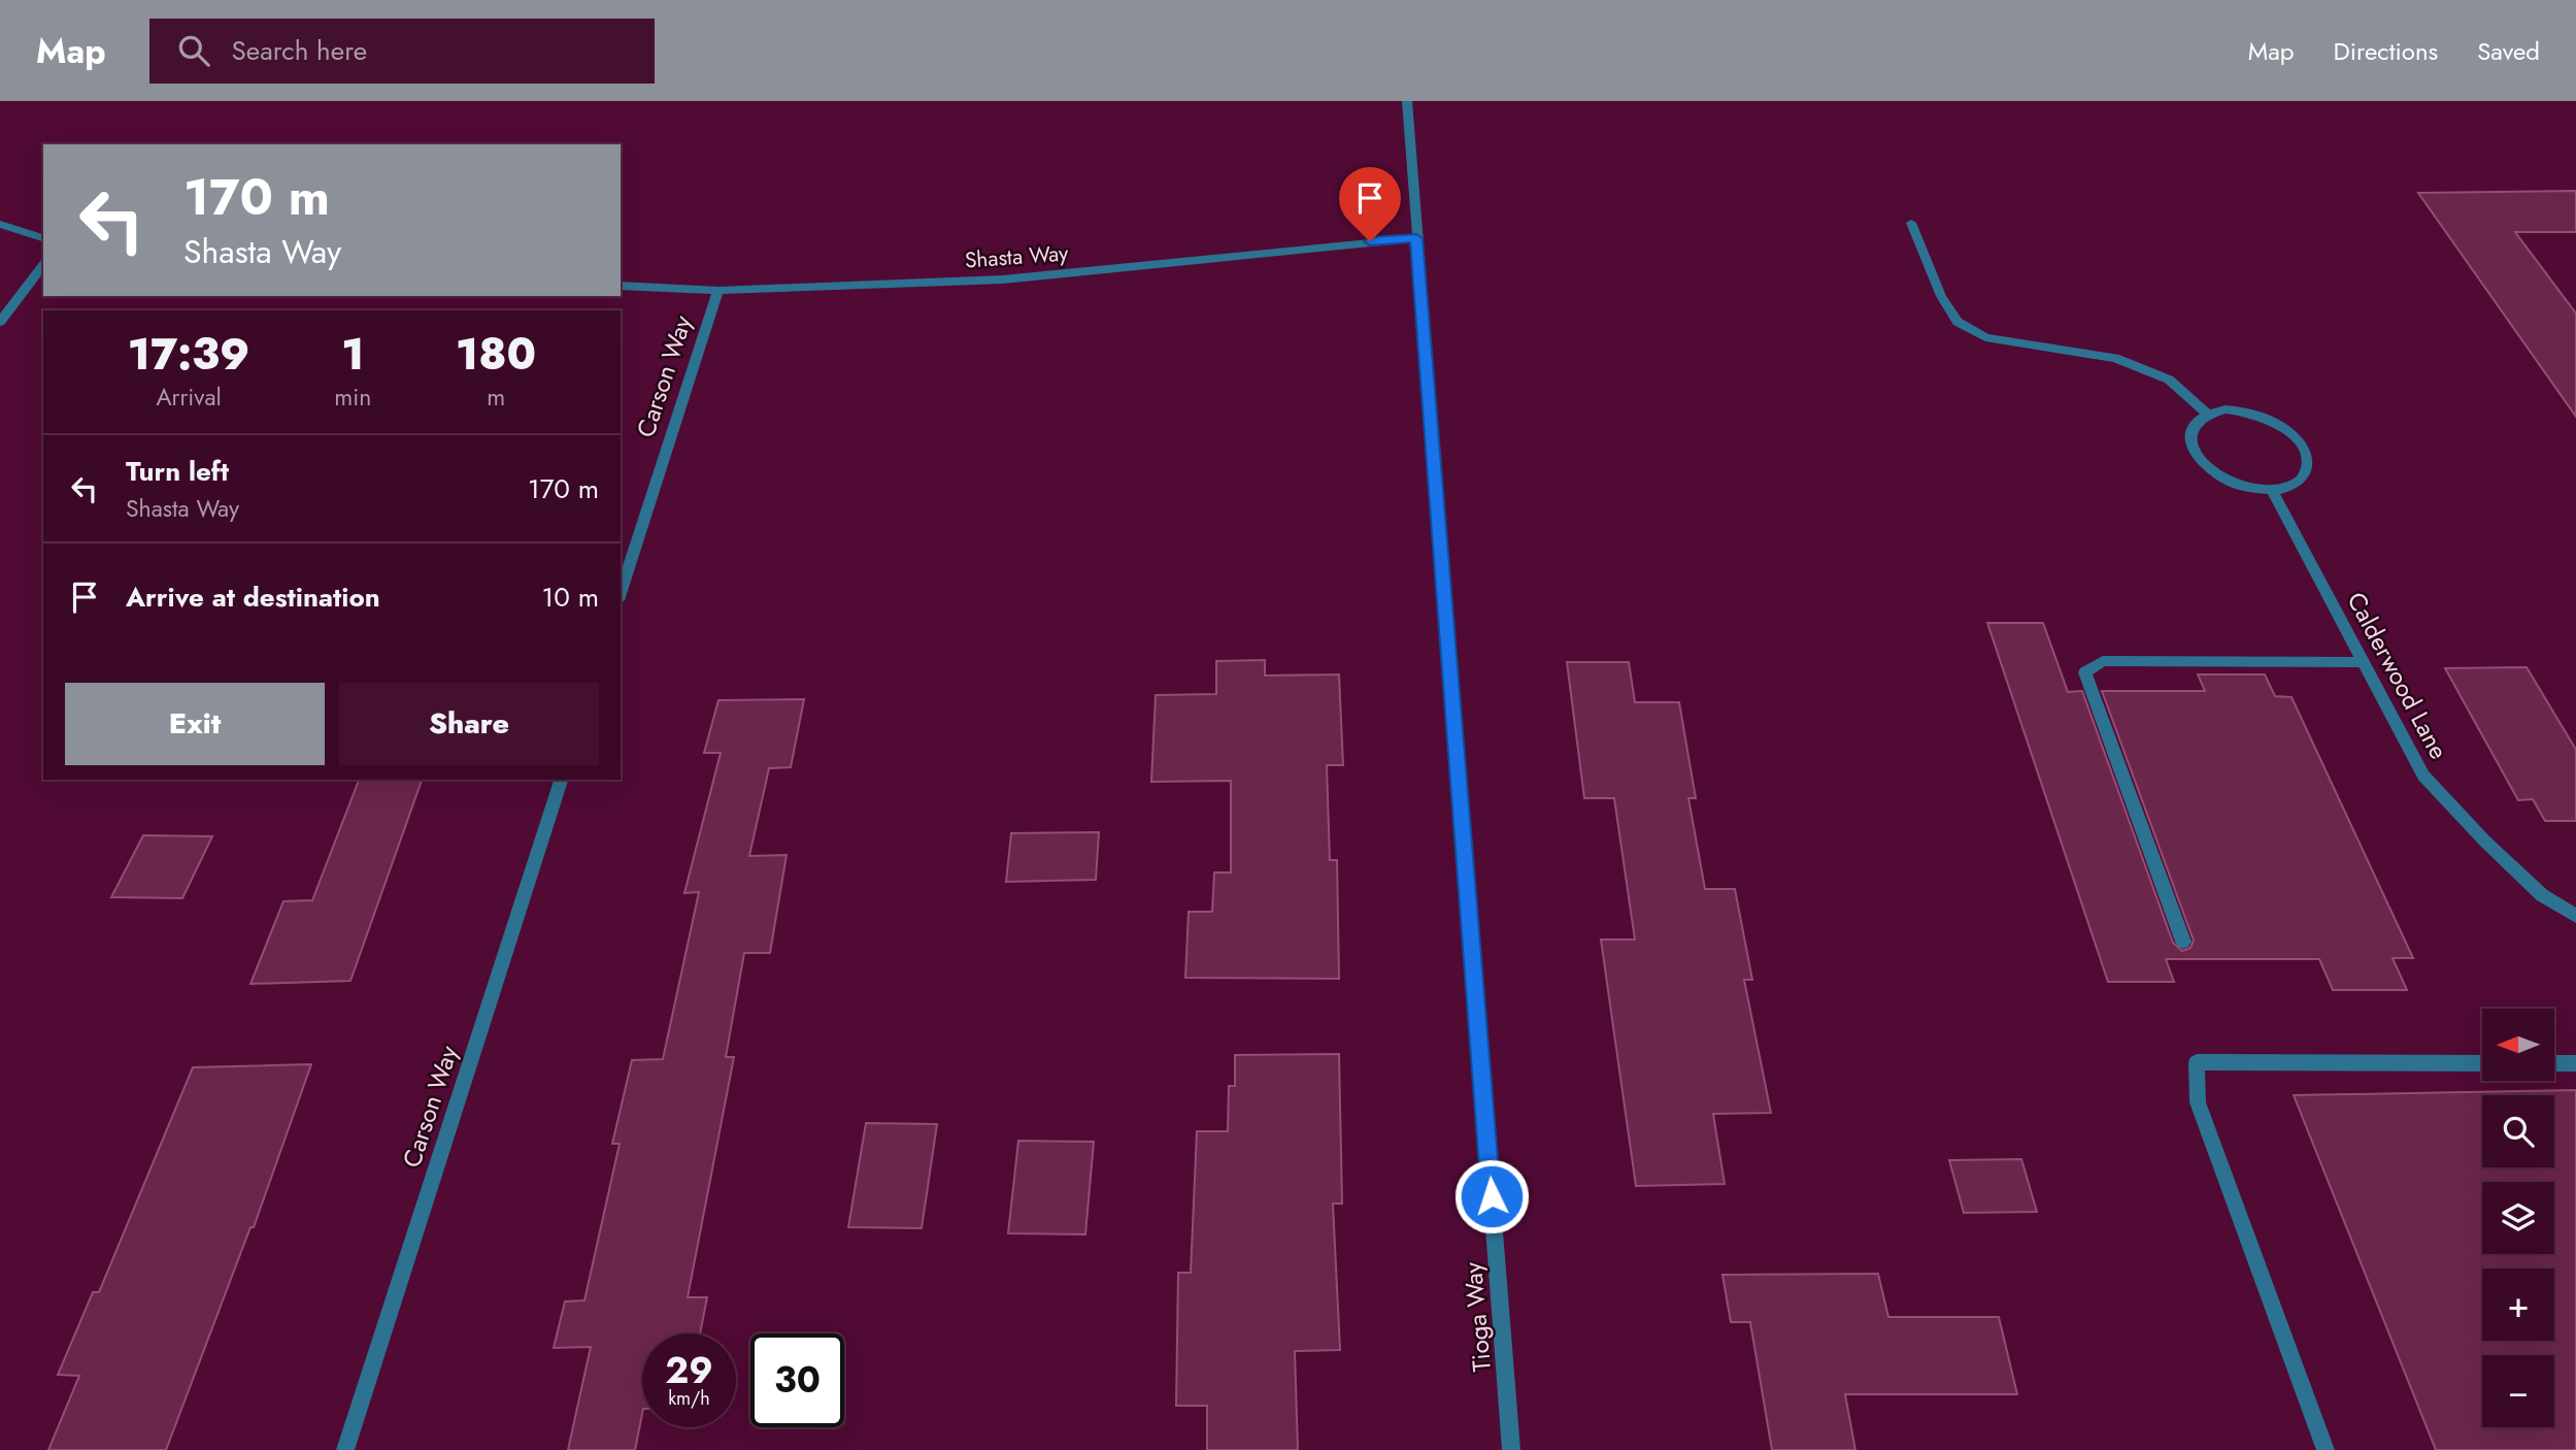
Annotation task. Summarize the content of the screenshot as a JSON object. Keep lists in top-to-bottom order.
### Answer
{
  "streets": {
    "street": [
      "Shasta Way",
      "Carson Way",
      "Calderwood Lane",
      "Tioga Way"
    ]
  },
  "crossings": [
    ["Shasta Way", "Carson Way"],
    ["Shasta Way", "Tioga Way"]
  ],
  "north": "left",
  "page": {
    "header": "Map",
    "search": "Search here",
    "nav": ["Map", "Directions", "Saved"],
    "turn": ["170 m", "Shasta Way"],
    "eta": [
      "17:39",
      "Arrival",
      "1",
      "min",
      "180",
      "m"
    ],
    "list": [
      {
        "name": "Turn left",
        "note": "Shasta Way",
        "value": "170 m"
      },
      {
        "name": "Arrive at destination",
        "value": "10 m"
      }
    ],
    "buttons": ["Exit", "Share"],
    "map_buttons": ["+", "−"],
    "speed": "29 km/h",
    "limit": "30"
  }
}
